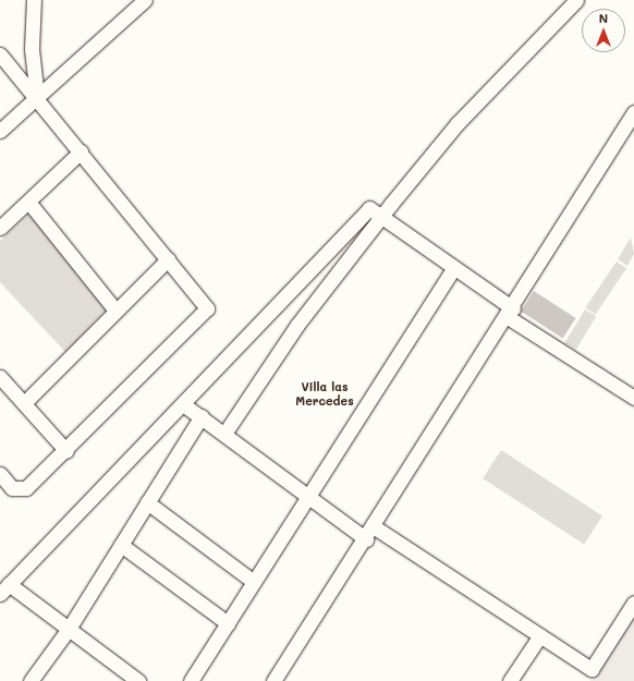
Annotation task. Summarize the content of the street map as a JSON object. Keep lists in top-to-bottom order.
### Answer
{
  "districts": ["Villa las Mercedes"],
  "north": "top"
}
